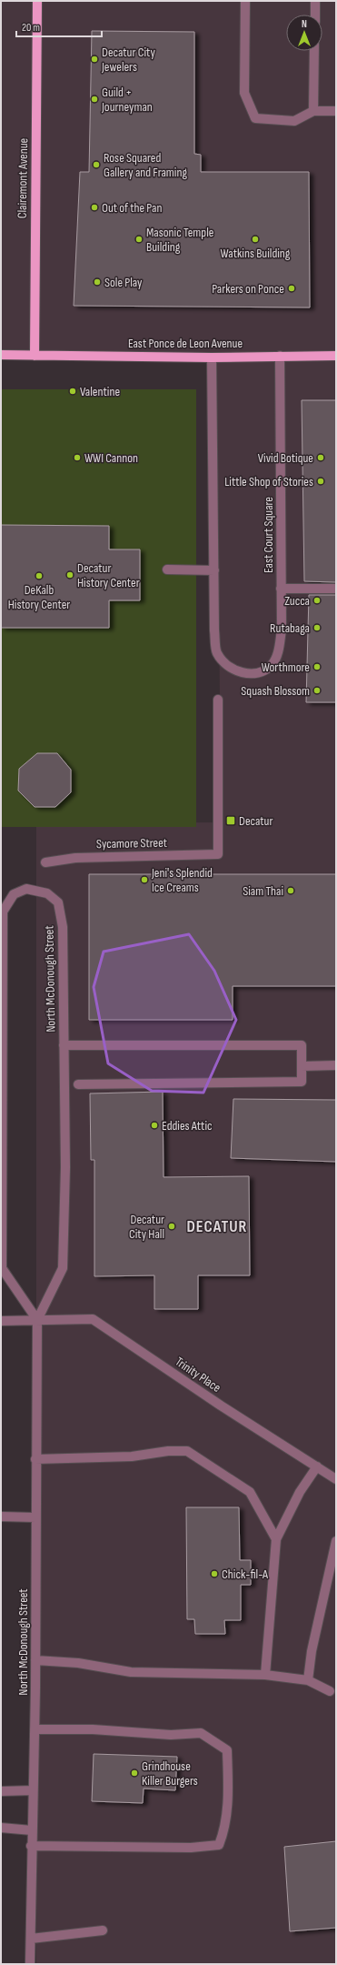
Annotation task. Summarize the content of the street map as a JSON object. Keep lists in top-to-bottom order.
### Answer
{
  "streets": {
    "main road": ["Clairemont Avenue", "East Ponce de Leon Avenue"],
    "street": [
      "East Court Square",
      "Sycamore Street",
      "North McDonough Street",
      "Trinity Place"
    ]
  },
  "crossings": [
    ["Clairemont Avenue", "East Ponce de Leon Avenue"],
    ["East Ponce de Leon Avenue", "East Court Square"],
    ["North McDonough Street", "Trinity Place"]
  ],
  "districts": ["DECATUR"],
  "places": {
    "other": [
      "Decatur City Jewelers",
      "Guild + Journeyman",
      "Rose Squared Gallery and Framing",
      "Out of the Pan",
      "Masonic Temple Building",
      "Watkins Building",
      "Sole Play",
      "Parkers on Ponce",
      "Valentine",
      "WWI Cannon",
      "Vivid Botique",
      "Little Shop of Stories",
      "Decatur History Center",
      "DeKalb History Center",
      "Zucca",
      "Rutabaga",
      "Worthmore",
      "Squash Blossom",
      "Jeni's Splendid Ice Creams",
      "Siam Thai",
      "Eddies Attic",
      "Decatur City Hall",
      "Chick-fil-A",
      "Grindhouse Killer Burgers"
    ],
    "transit": ["Decatur"]
  },
  "scale_bar": "20 m",
  "north": "top"
}
